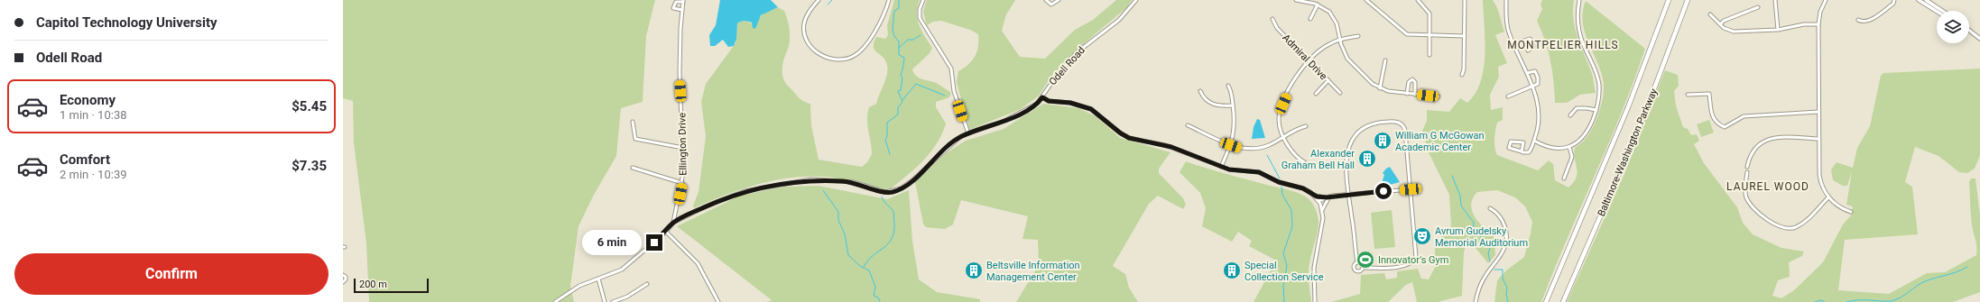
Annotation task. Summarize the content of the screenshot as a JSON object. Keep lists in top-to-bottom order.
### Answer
{
  "streets": {
    "highway": ["Baltimore-Washington Parkway"],
    "street": ["Admiral Drive", "Odell Road", "Ellington Drive"]
  },
  "crossings": [
    ["Odell Road", "Ellington Drive"]
  ],
  "districts": ["MONTPELIER HILLS", "LAUREL WOOD"],
  "places": {
    "building": [
      "William G McGowan Academic Center",
      "Alexander Graham Bell Hall",
      "Beltsville Information Management Center",
      "Special Collection Service"
    ],
    "theatre": ["Avrum Gudelsky Memorial Auditorium"],
    "sports": ["Innovator's Gym"]
  },
  "scale_bar": "200 m",
  "page": {
    "banner": ["Capitol Technology University", "Odell Road"],
    "list": [
      {
        "name": "Economy",
        "note": "1 min · 10:38",
        "value": "$5.45"
      },
      {
        "name": "Comfort",
        "note": "2 min · 10:39",
        "value": "$7.35"
      }
    ],
    "bubble": "6 min",
    "buttons": "Confirm",
    "scale": "200 m"
  }
}
